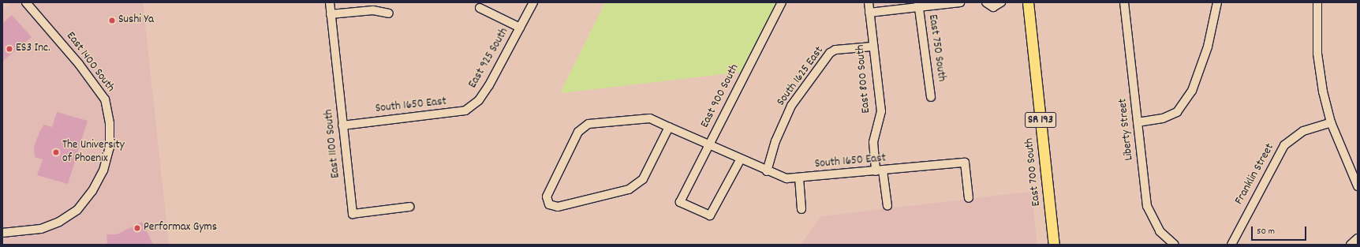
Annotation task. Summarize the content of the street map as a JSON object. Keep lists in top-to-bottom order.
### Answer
{
  "streets": {
    "main road": ["SR 193", "East 700 South"],
    "street": [
      "East 750 South",
      "East 925 South",
      "East 1400 South",
      "South 1625 East",
      "East 800 South",
      "East 900 South",
      "South 1650 East",
      "Liberty Street",
      "East 1100 South",
      "Franklin Street"
    ]
  },
  "crossings": [
    ["East 925 South", "South 1650 East"],
    ["South 1625 East", "East 800 South"],
    ["South 1625 East", "South 1650 East"],
    ["East 800 South", "South 1650 East"],
    ["East 900 South", "South 1650 East"],
    ["South 1650 East", "East 1100 South"]
  ],
  "places": [
    "Sushi Ya",
    "ES3 Inc.",
    "The University of Phoenix",
    "Performax Gyms"
  ],
  "scale_bar": "50 m"
}
